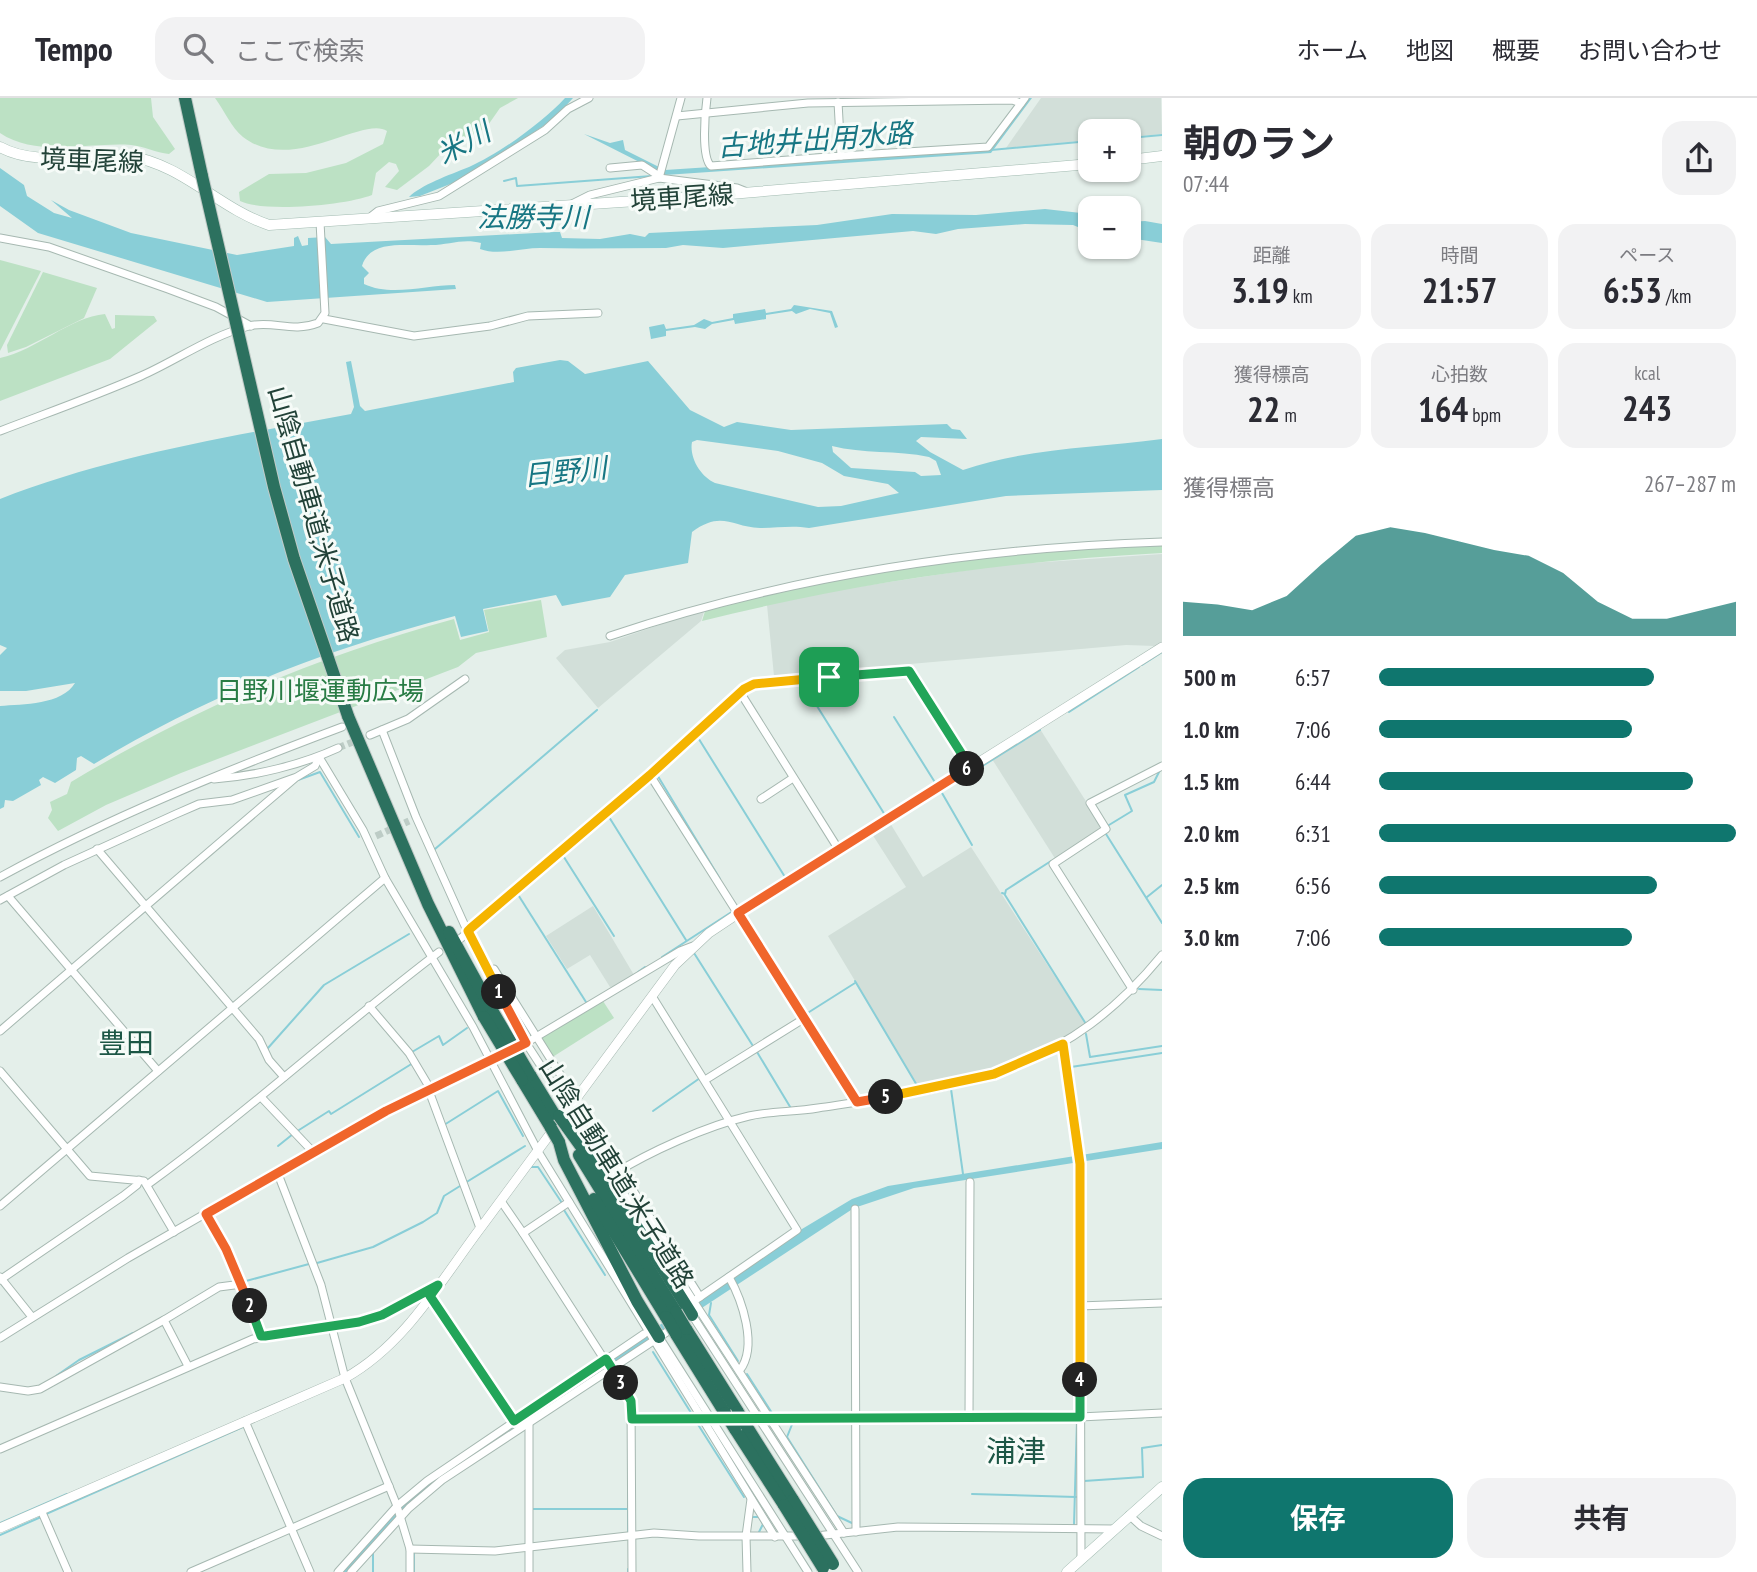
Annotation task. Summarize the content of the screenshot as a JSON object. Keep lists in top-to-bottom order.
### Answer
{
  "streets": {
    "highway": ["山陰自動車道;米子道路"],
    "main road": ["境車尾線"]
  },
  "crossings": [
    ["境車尾線", "山陰自動車道;米子道路"]
  ],
  "districts": ["豊田", "浦津"],
  "water": [
    "古地井出用水路",
    "米川",
    "法勝寺川",
    "日野川"
  ],
  "parks": ["日野川堰運動広場"],
  "page": {
    "header": "Tempo",
    "search": "ここで検索",
    "nav": [
      "ホーム",
      "地図",
      "概要",
      "お問い合わせ"
    ],
    "heading": ["朝のラン", "07:44"],
    "map_buttons": ["+", "−"],
    "stats": [
      ["距離", "3.19 km"],
      ["時間", "21:57"],
      ["ペース", "6:53 /km"],
      ["獲得標高", "22 m"],
      ["心拍数", "164 bpm"],
      ["kcal", "243"]
    ],
    "chart": ["獲得標高", "267–287 m"],
    "list": [
      {
        "name": "500 m",
        "note": "6:57"
      },
      {
        "name": "1.0 km",
        "note": "7:06"
      },
      {
        "name": "1.5 km",
        "note": "6:44"
      },
      {
        "name": "2.0 km",
        "note": "6:31"
      },
      {
        "name": "2.5 km",
        "note": "6:56"
      },
      {
        "name": "3.0 km",
        "note": "7:06"
      }
    ],
    "pins": [
      "6",
      "1",
      "5",
      "2",
      "4",
      "3"
    ],
    "buttons": ["保存", "共有"]
  }
}
